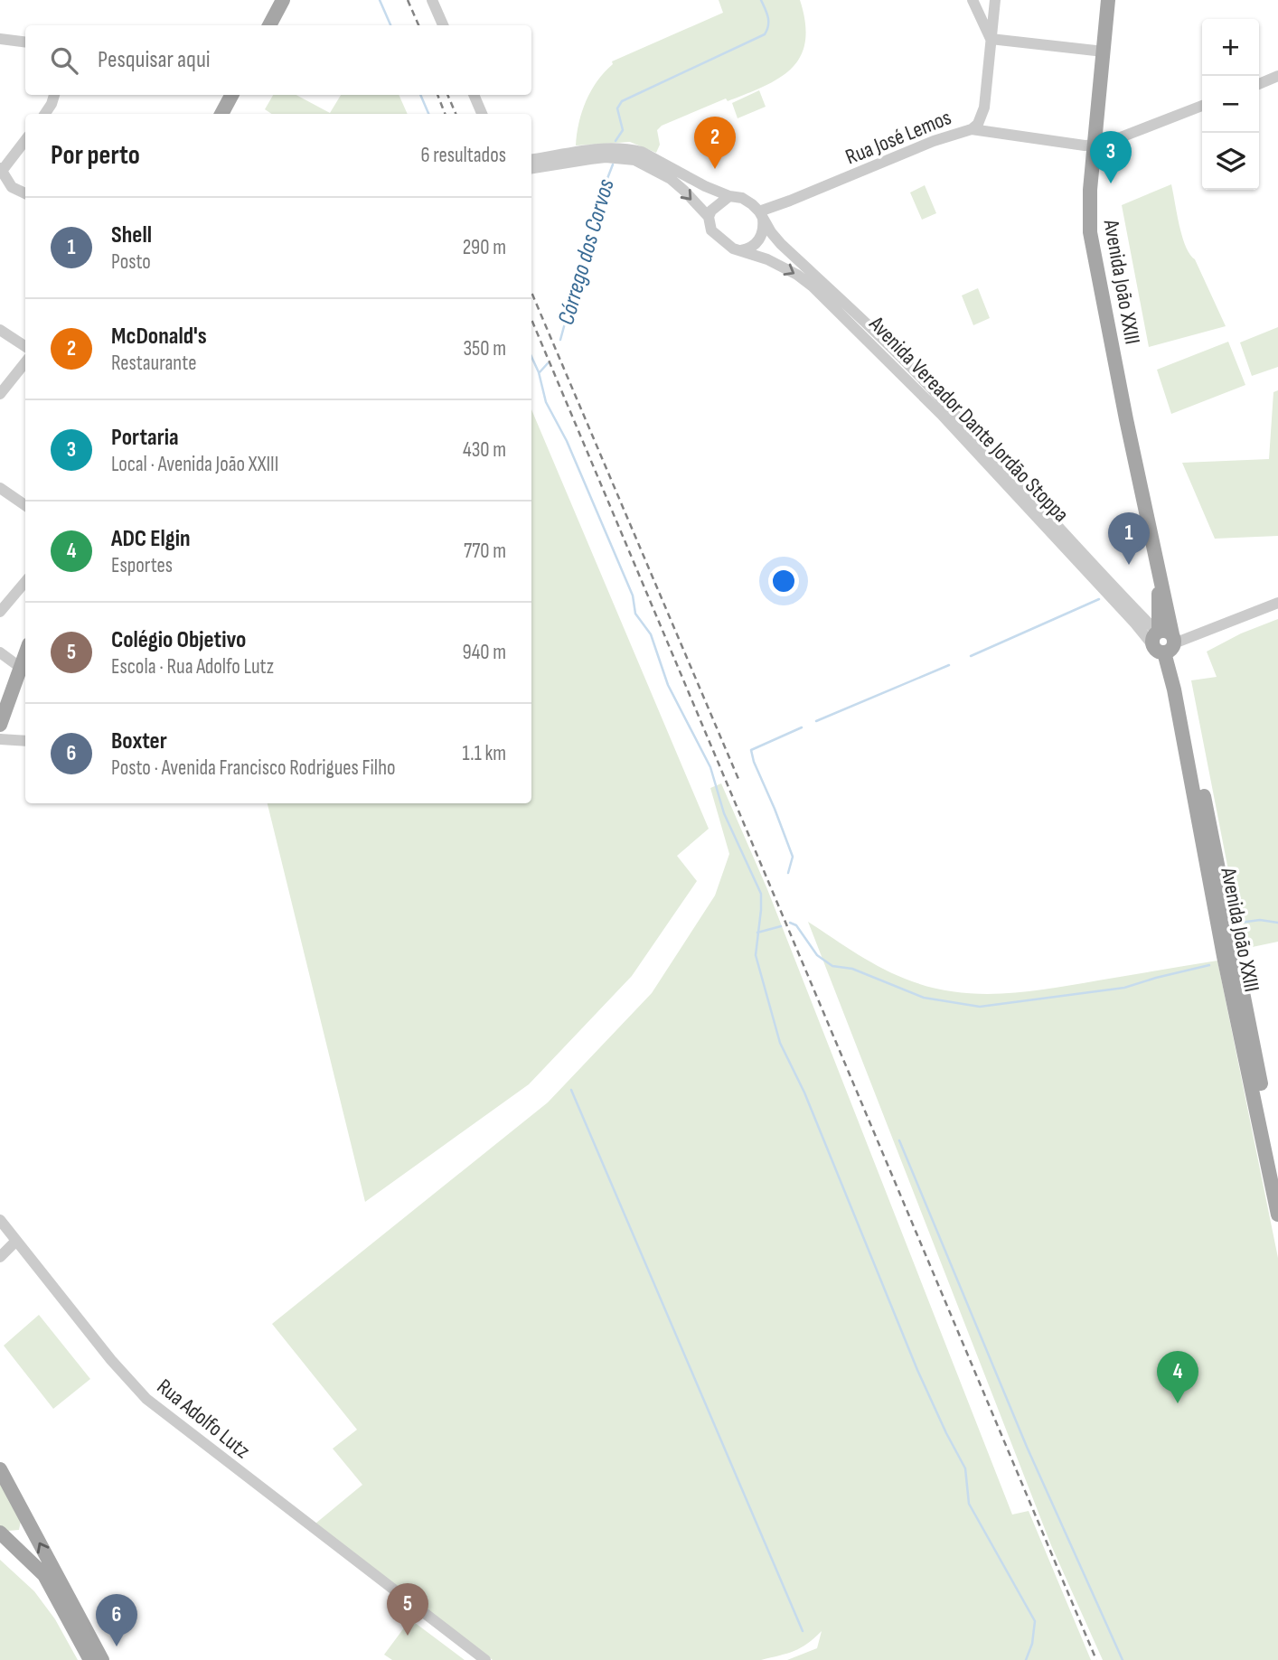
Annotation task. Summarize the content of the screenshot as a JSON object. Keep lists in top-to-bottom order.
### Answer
{
  "streets": {
    "main road": ["Avenida João XXIII"],
    "street": ["Rua José Lemos", "Avenida Vereador Dante Jordão Stoppa", "Rua Adolfo Lutz"]
  },
  "crossings": [
    ["Rua José Lemos", "Avenida João XXIII"],
    ["Rua José Lemos", "Avenida Vereador Dante Jordão Stoppa"],
    ["Avenida João XXIII", "Avenida Vereador Dante Jordão Stoppa"]
  ],
  "water": ["Córrego dos Corvos"],
  "page": {
    "map_buttons": ["+", "−"],
    "search": "Pesquisar aqui",
    "heading": ["Por perto", "6 resultados"],
    "pins": [
      "2",
      "3",
      "1",
      "4",
      "5",
      "6"
    ],
    "list": [
      {
        "mark": "1",
        "name": "Shell",
        "note": "Posto",
        "value": "290 m"
      },
      {
        "mark": "2",
        "name": "McDonald's",
        "note": "Restaurante",
        "value": "350 m"
      },
      {
        "mark": "3",
        "name": "Portaria",
        "note": "Local · Avenida João XXIII",
        "value": "430 m"
      },
      {
        "mark": "4",
        "name": "ADC Elgin",
        "note": "Esportes",
        "value": "770 m"
      },
      {
        "mark": "5",
        "name": "Colégio Objetivo",
        "note": "Escola · Rua Adolfo Lutz",
        "value": "940 m"
      },
      {
        "mark": "6",
        "name": "Boxter",
        "note": "Posto · Avenida Francisco Rodrigues Filho",
        "value": "1.1 km"
      }
    ]
  }
}
